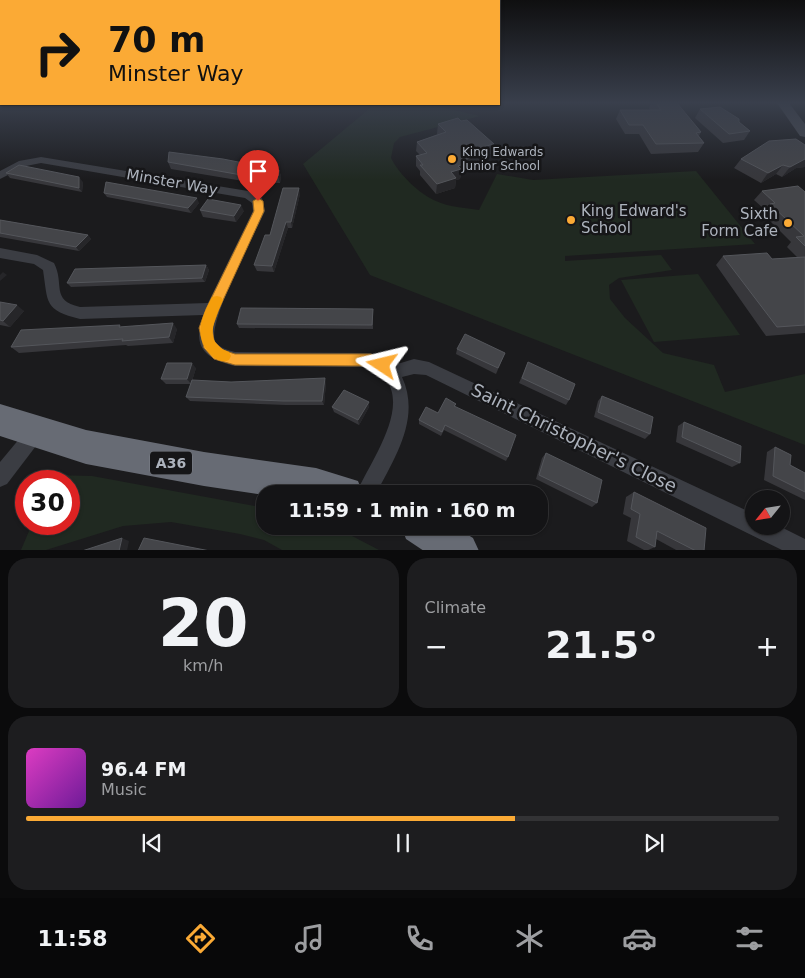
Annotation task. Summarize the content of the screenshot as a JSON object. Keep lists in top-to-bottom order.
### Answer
{
  "streets": {
    "highway": ["A36"],
    "street": ["Minster Way", "Saint Christopher's Close"]
  },
  "crossings": [
    ["Minster Way", "Saint Christopher's Close"]
  ],
  "places": ["King Edwards Junior School", "King Edward's School", "Sixth Form Cafe"],
  "north": "bottom left",
  "page": {
    "turn": ["70 m", "Minster Way"],
    "limit": "30",
    "trip": "11:59 · 1 min · 160 m",
    "tile": [
      ["20", "km/h"],
      "Climate"
    ],
    "heat": ["−", "21.5°", "+"],
    "song": ["96.4 FM", "Music"],
    "tabs": "11:58"
  }
}
